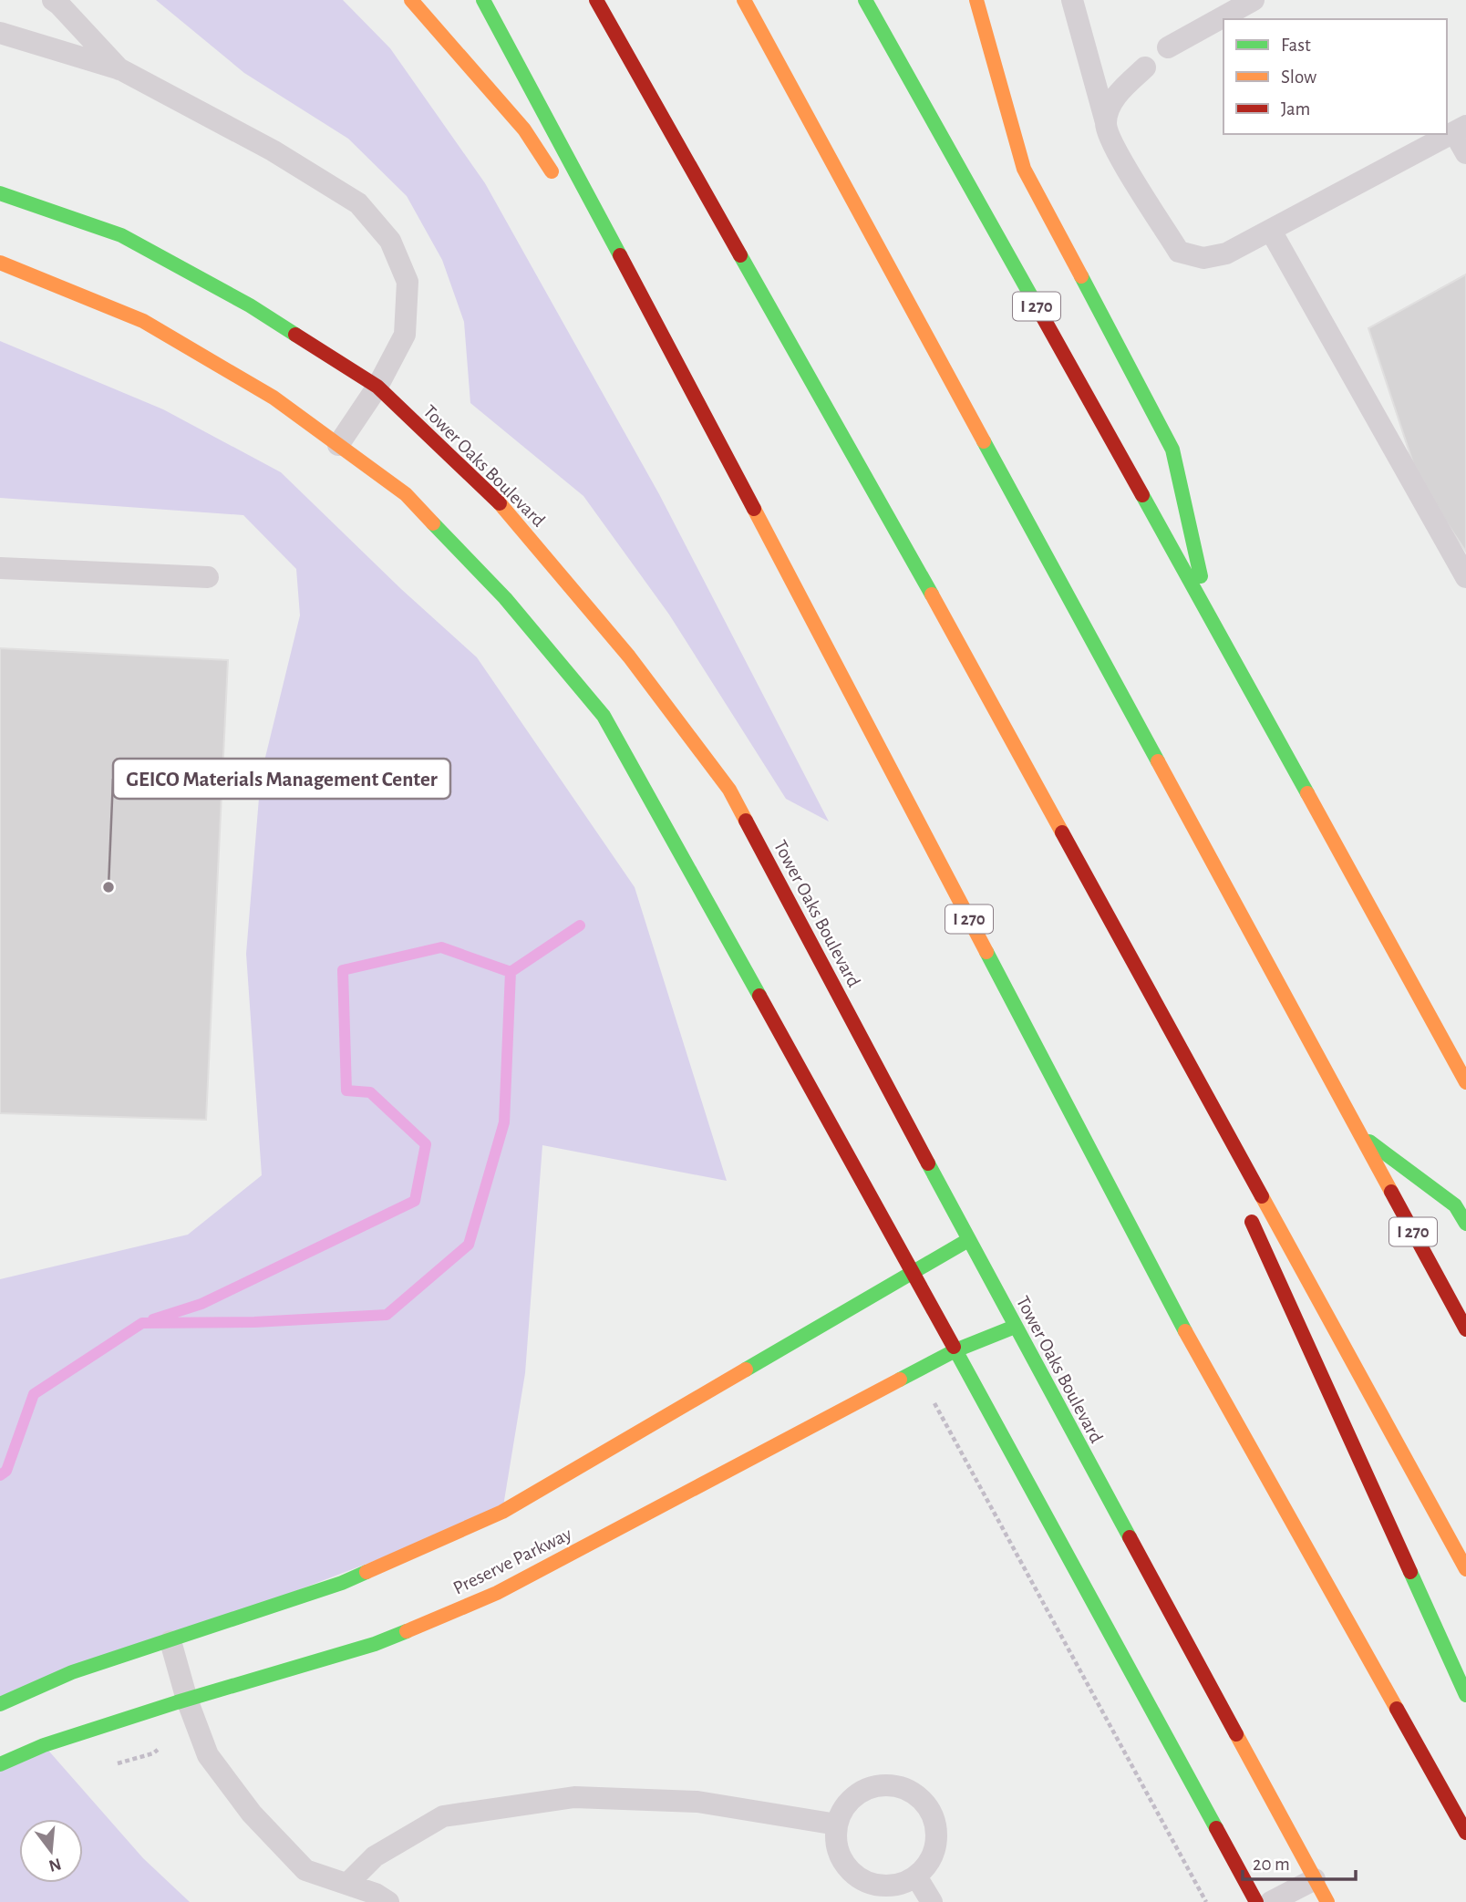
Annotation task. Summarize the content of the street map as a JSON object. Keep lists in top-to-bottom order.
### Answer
{
  "streets": {
    "main road": ["I 270", "Tower Oaks Boulevard", "Preserve Parkway"]
  },
  "crossings": [
    ["Tower Oaks Boulevard", "Preserve Parkway"]
  ],
  "places": ["GEICO Materials Management Center"],
  "legend": ["Fast", "Slow", "Jam"],
  "scale_bar": "20 m",
  "north": "bottom"
}
